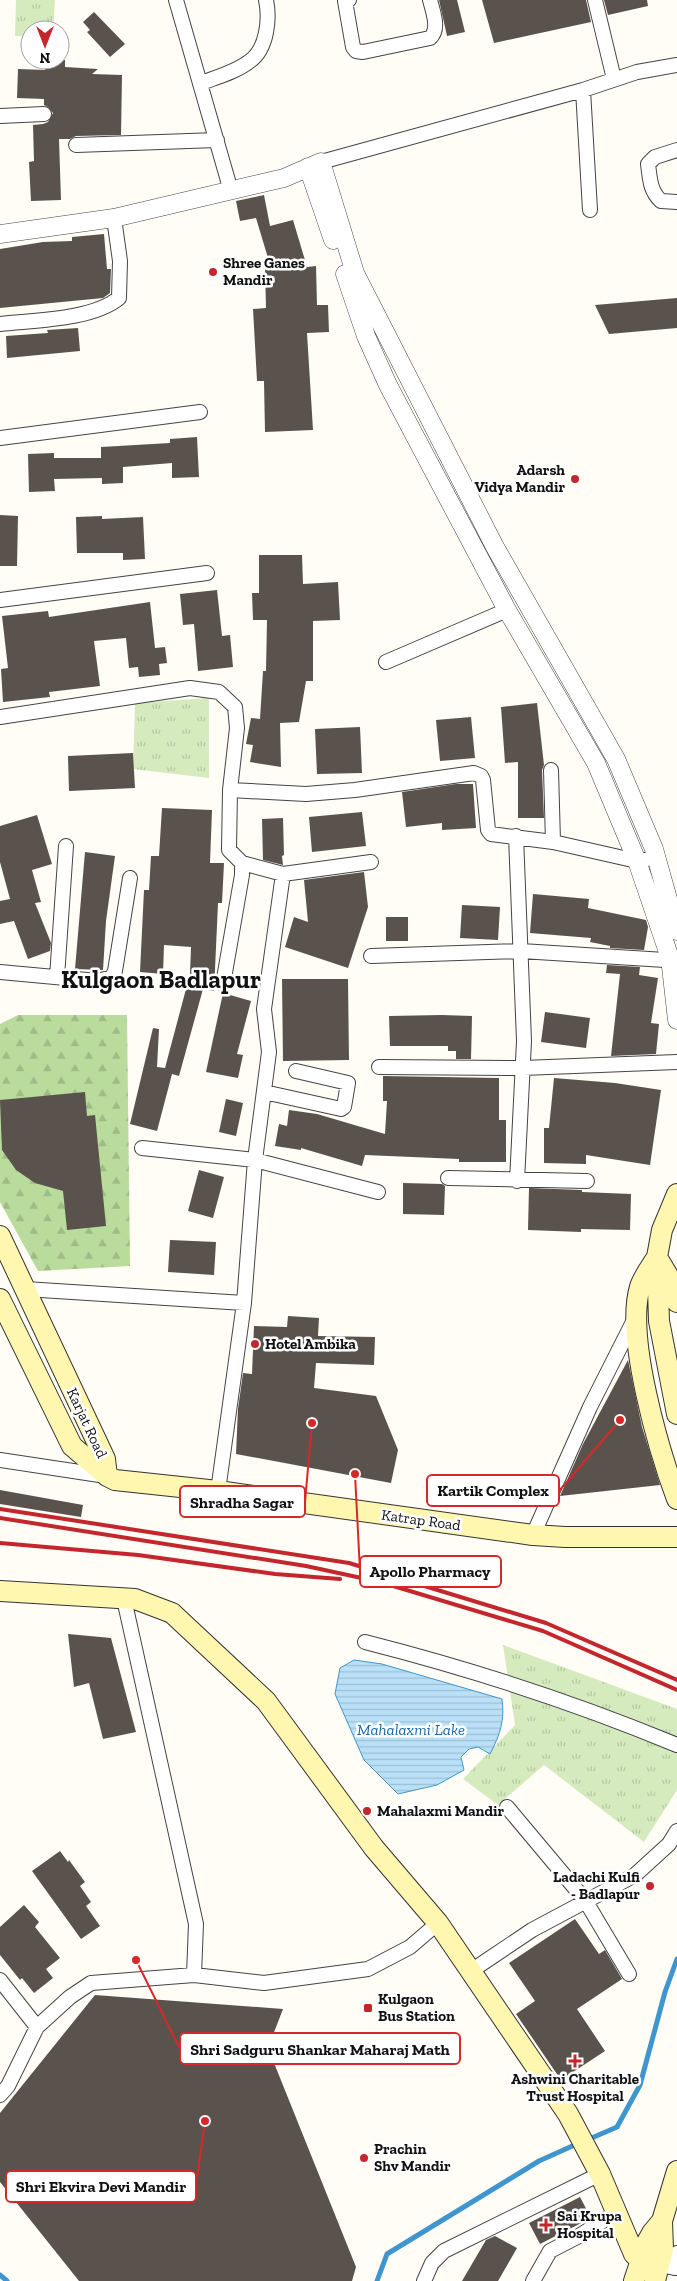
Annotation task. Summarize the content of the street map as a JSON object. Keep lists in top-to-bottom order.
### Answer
{
  "streets": {
    "main road": ["Karjat Road", "Katrap Road"]
  },
  "crossings": [
    ["Karjat Road", "Katrap Road"]
  ],
  "districts": ["Kulgaon Badlapur"],
  "water": ["Mahalaxmi Lake"],
  "places": {
    "other": [
      "Shree Ganes Mandir",
      "Adarsh Vidya Mandir",
      "Hotel Ambika",
      "Kartik Complex",
      "Shradha Sagar",
      "Apollo Pharmacy",
      "Mahalaxmi Mandir",
      "Ladachi Kulfi - Badlapur",
      "Shri Sadguru Shankar Maharaj Math",
      "Shri Ekvira Devi Mandir",
      "Prachin Shv Mandir"
    ],
    "transit": ["Kulgaon Bus Station"],
    "health": ["Ashwini Charitable Trust Hospital", "Sai Krupa Hospital"]
  },
  "north": "bottom"
}
